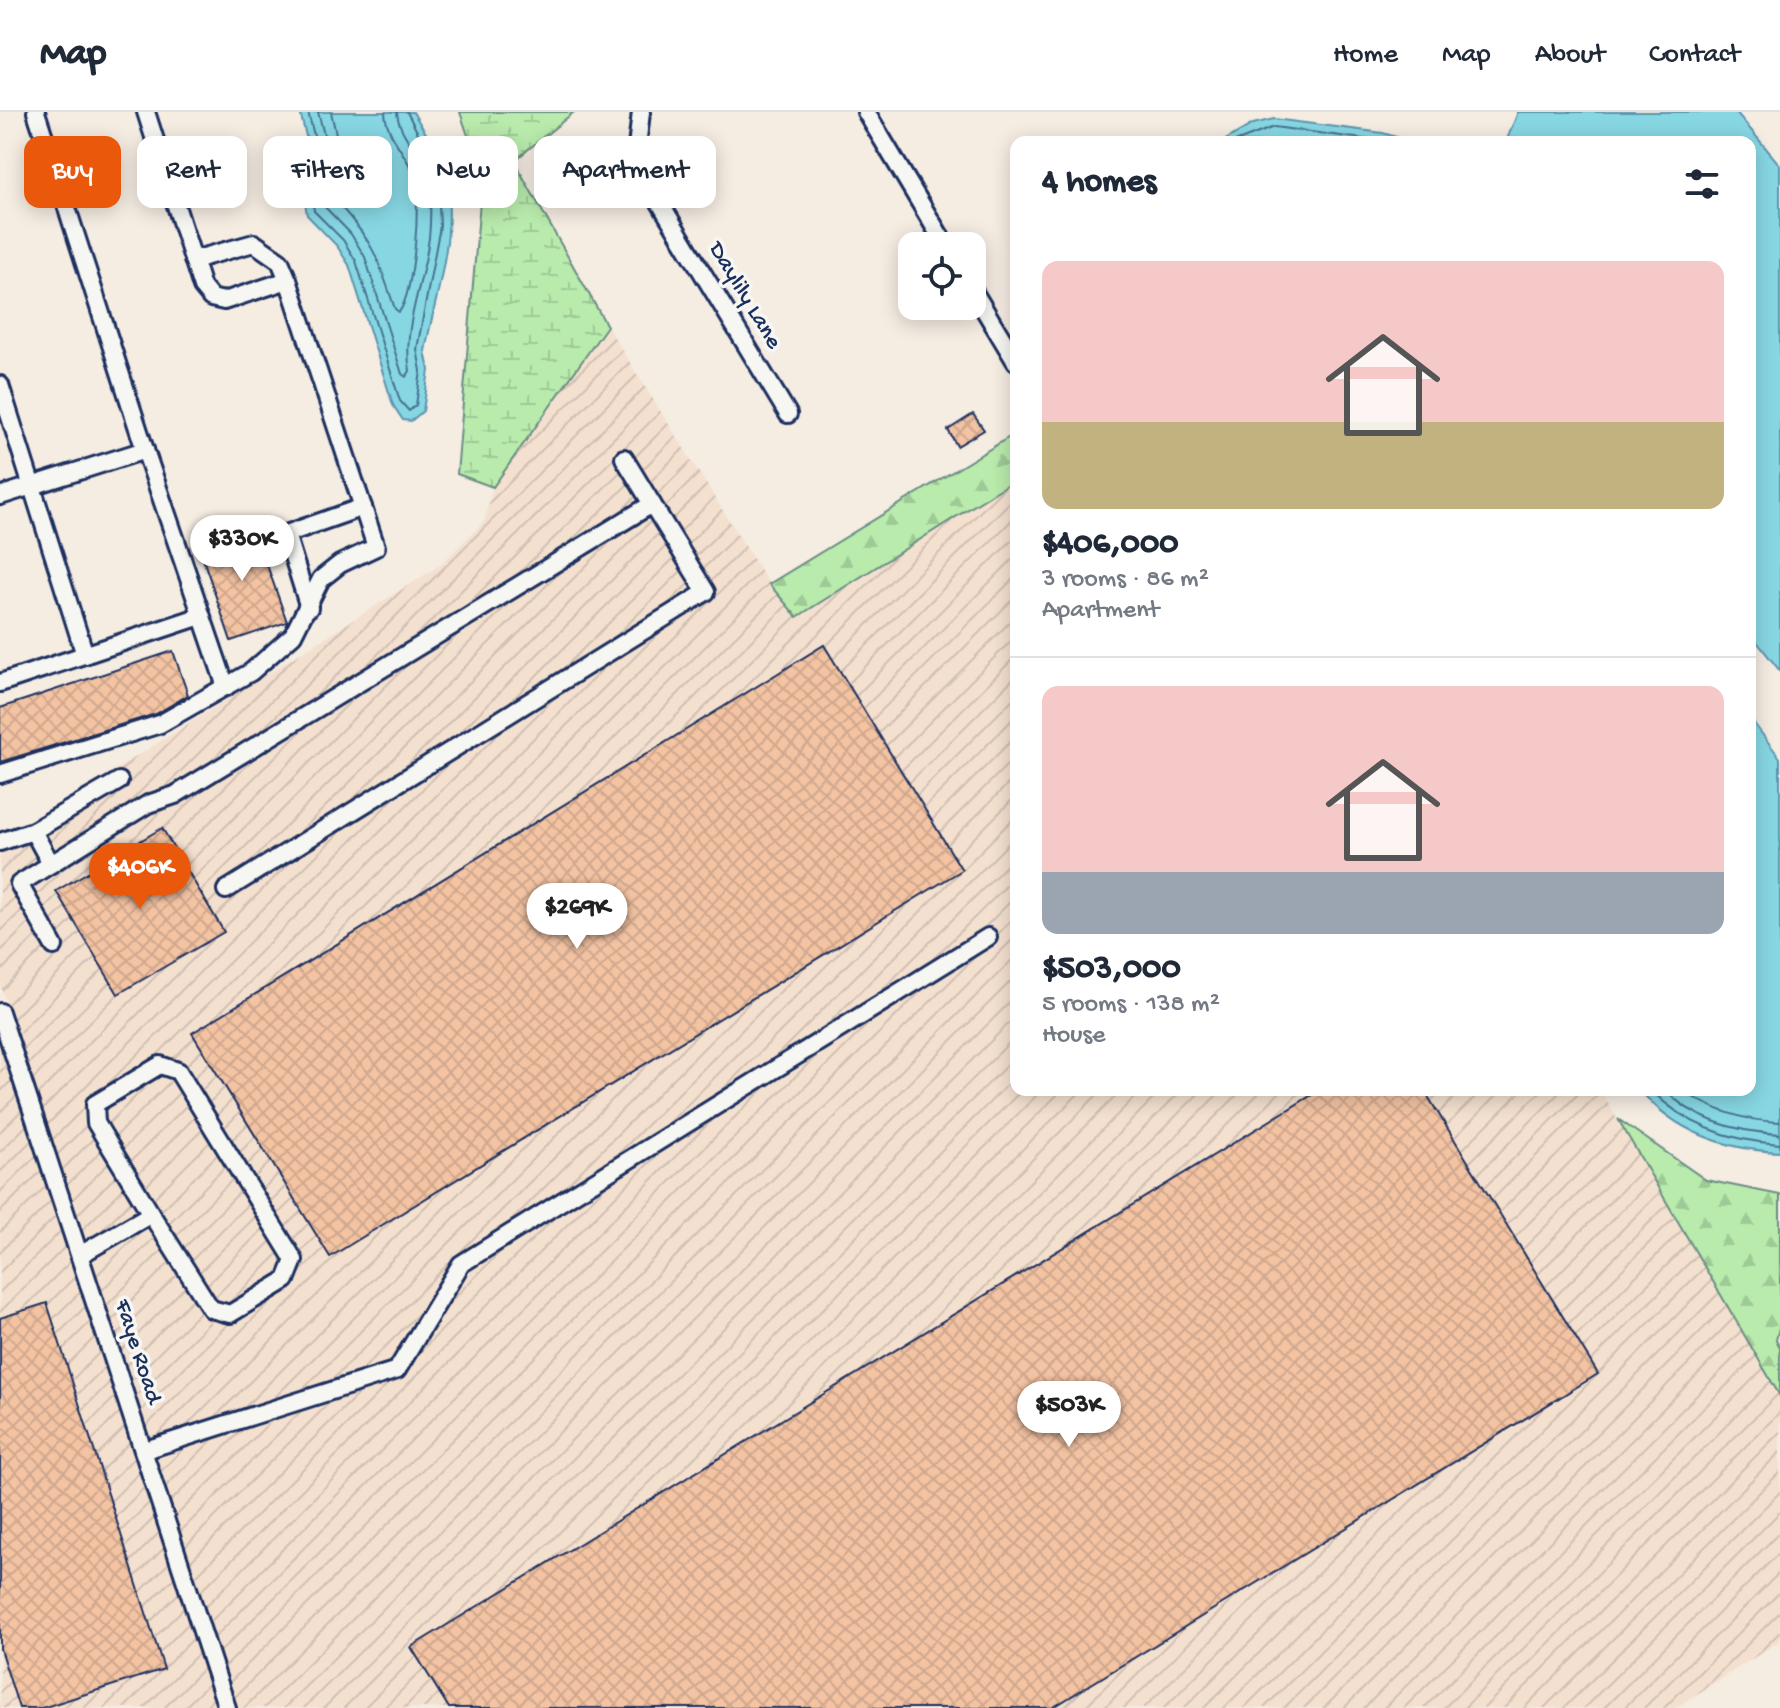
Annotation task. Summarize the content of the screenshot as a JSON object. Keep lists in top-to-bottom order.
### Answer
{
  "streets": {
    "street": ["Daylily Lane", "Faye Road"]
  },
  "page": {
    "header": "Map",
    "nav": [
      "Home",
      "Map",
      "About",
      "Contact"
    ],
    "chip": [
      "Buy",
      "Rent",
      "Filters",
      "New",
      "Apartment"
    ],
    "heading": "4 homes",
    "list": [
      {
        "name": "$406,000",
        "note": "3 rooms · 86 m² · Apartment"
      },
      {
        "name": "$503,000",
        "note": "5 rooms · 138 m² · House"
      }
    ],
    "price": [
      "$330K",
      "$406K",
      "$269K",
      "$503K"
    ]
  }
}
